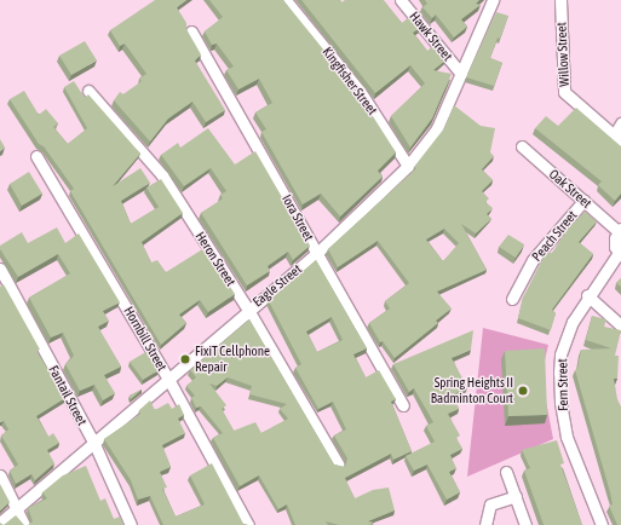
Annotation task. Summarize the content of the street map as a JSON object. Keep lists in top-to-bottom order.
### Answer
{
  "streets": {
    "street": [
      "Hawk Street",
      "Willow Street",
      "Kingfisher Street",
      "Oak Street",
      "Iora Street",
      "Peach Street",
      "Heron Street",
      "Eagle Street",
      "Hornbill Street",
      "Fern Street",
      "Fantail Street"
    ]
  },
  "crossings": [
    ["Hawk Street", "Eagle Street"],
    ["Kingfisher Street", "Eagle Street"],
    ["Oak Street", "Peach Street"],
    ["Iora Street", "Eagle Street"],
    ["Heron Street", "Eagle Street"],
    ["Eagle Street", "Hornbill Street"],
    ["Eagle Street", "Fantail Street"]
  ],
  "places": ["FixiT Cellphone Repair", "Spring Heights II Badminton Court"]
}
